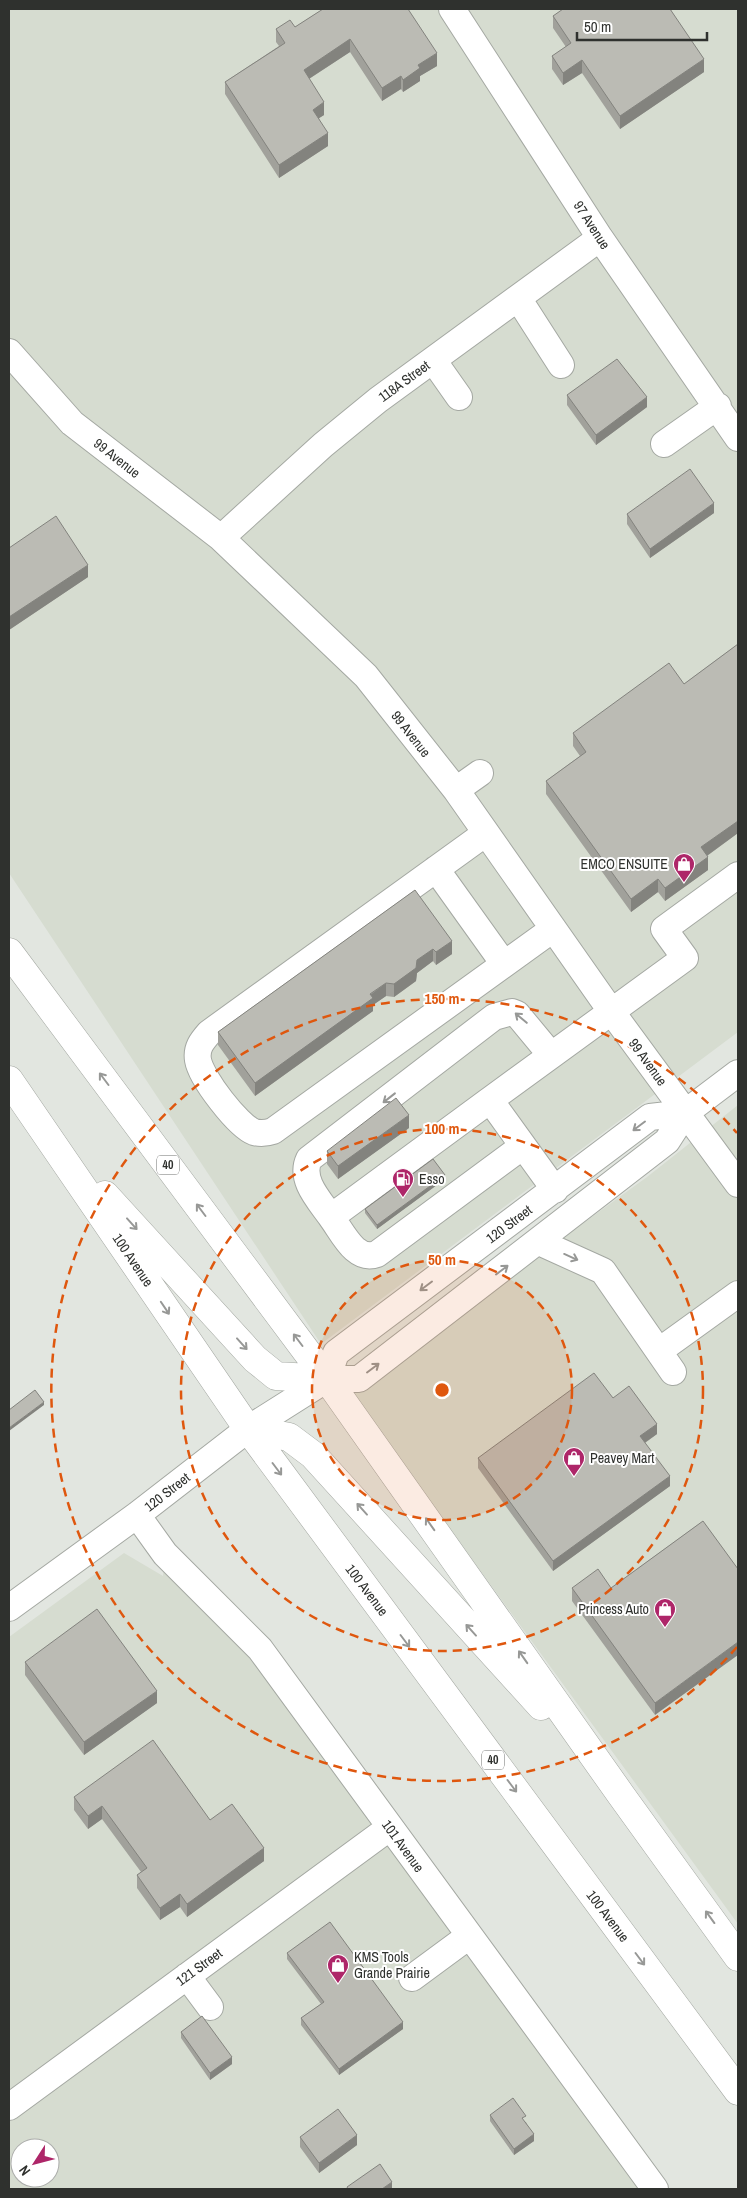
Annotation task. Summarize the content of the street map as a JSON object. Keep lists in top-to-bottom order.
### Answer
{
  "streets": {
    "main road": ["40", "100 Avenue"],
    "street": [
      "97 Avenue",
      "118A Street",
      "99 Avenue",
      "120 Street",
      "101 Avenue",
      "121 Street"
    ]
  },
  "crossings": [
    ["97 Avenue", "118A Street"],
    ["118A Street", "99 Avenue"],
    ["99 Avenue", "120 Street"],
    ["40", "120 Street"],
    ["120 Street", "100 Avenue"],
    ["120 Street", "101 Avenue"],
    ["101 Avenue", "121 Street"]
  ],
  "places": {
    "shop": [
      "EMCO ENSUITE",
      "Peavey Mart",
      "Princess Auto",
      "KMS Tools Grande Prairie"
    ],
    "fuel station": ["Esso"]
  },
  "scale_bar": "50 m",
  "north": "bottom left",
  "rings": ["150 m", "100 m", "50 m"]
}
